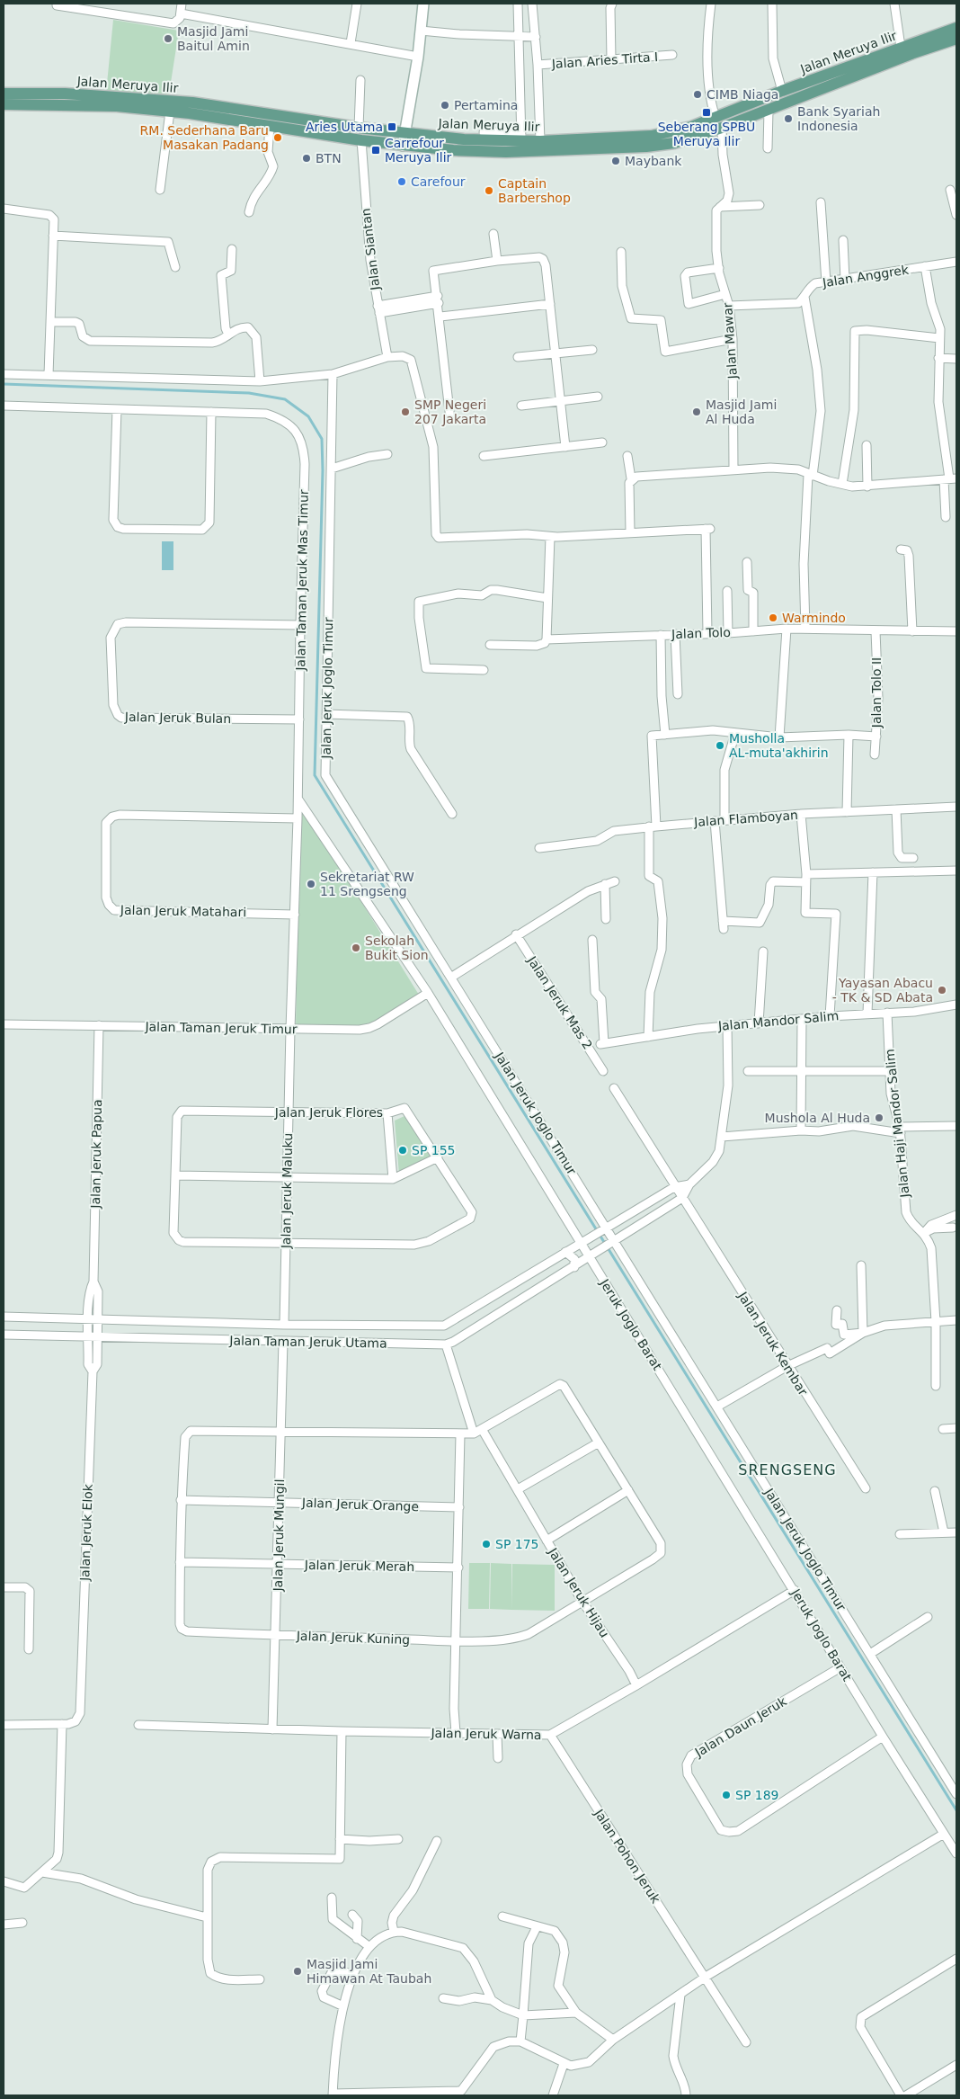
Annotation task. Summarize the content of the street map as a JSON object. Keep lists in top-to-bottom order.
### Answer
{
  "streets": {
    "main road": ["Jalan Meruya Ilir"],
    "street": [
      "Jalan Aries Tirta I",
      "Jalan Siantan",
      "Jalan Anggrek",
      "Jalan Mawar",
      "Jalan Taman Jeruk Mas Timur",
      "Jalan Tolo",
      "Jalan Jeruk Joglo Timur",
      "Jalan Tolo II",
      "Jalan Jeruk Bulan",
      "Jalan Flamboyan",
      "Jalan Jeruk Matahari",
      "Jalan Jeruk Mas 2",
      "Jalan Mandor Salim",
      "Jalan Taman Jeruk Timur",
      "Jalan Jeruk Flores",
      "Jalan Haji Mandor Salim",
      "Jalan Jeruk Papua",
      "Jalan Jeruk Maluku",
      "Jeruk Joglo Barat",
      "Jalan Taman Jeruk Utama",
      "Jalan Jeruk Kembar",
      "Jalan Jeruk Orange",
      "Jalan Jeruk Elok",
      "Jalan Jeruk Mungil",
      "Jalan Jeruk Merah",
      "Jalan Jeruk Hijau",
      "Jalan Jeruk Kuning",
      "Jalan Daun Jeruk",
      "Jalan Jeruk Warna",
      "Jalan Pohon Jeruk"
    ]
  },
  "crossings": [
    ["Jalan Meruya Ilir", "Jalan Siantan"],
    ["Jalan Meruya Ilir", "Jalan Mawar"],
    ["Jalan Anggrek", "Jalan Mawar"],
    ["Jalan Taman Jeruk Mas Timur", "Jalan Jeruk Bulan"],
    ["Jalan Taman Jeruk Mas Timur", "Jalan Jeruk Matahari"],
    ["Jalan Taman Jeruk Mas Timur", "Jalan Taman Jeruk Timur"],
    ["Jalan Taman Jeruk Mas Timur", "Jalan Jeruk Maluku"],
    ["Jalan Taman Jeruk Mas Timur", "Jeruk Joglo Barat"],
    ["Jalan Tolo", "Jalan Tolo II"],
    ["Jalan Jeruk Joglo Timur", "Jalan Taman Jeruk Utama"],
    ["Jalan Mandor Salim", "Jalan Haji Mandor Salim"],
    ["Jalan Taman Jeruk Timur", "Jalan Jeruk Papua"],
    ["Jalan Taman Jeruk Timur", "Jalan Jeruk Maluku"],
    ["Jalan Taman Jeruk Timur", "Jeruk Joglo Barat"],
    ["Jalan Jeruk Flores", "Jalan Jeruk Maluku"],
    ["Jalan Jeruk Papua", "Jalan Taman Jeruk Utama"],
    ["Jalan Jeruk Papua", "Jalan Jeruk Elok"],
    ["Jalan Jeruk Maluku", "Jalan Taman Jeruk Utama"],
    ["Jeruk Joglo Barat", "Jalan Taman Jeruk Utama"],
    ["Jeruk Joglo Barat", "Jalan Daun Jeruk"],
    ["Jeruk Joglo Barat", "Jalan Jeruk Warna"],
    ["Jalan Taman Jeruk Utama", "Jalan Jeruk Kembar"],
    ["Jalan Taman Jeruk Utama", "Jalan Jeruk Elok"],
    ["Jalan Taman Jeruk Utama", "Jalan Jeruk Mungil"],
    ["Jalan Jeruk Orange", "Jalan Jeruk Mungil"],
    ["Jalan Jeruk Orange", "Jalan Jeruk Kuning"],
    ["Jalan Jeruk Mungil", "Jalan Jeruk Merah"],
    ["Jalan Jeruk Mungil", "Jalan Jeruk Kuning"],
    ["Jalan Jeruk Mungil", "Jalan Jeruk Warna"],
    ["Jalan Jeruk Merah", "Jalan Jeruk Kuning"],
    ["Jalan Jeruk Hijau", "Jalan Jeruk Kuning"],
    ["Jalan Jeruk Hijau", "Jalan Jeruk Warna"],
    ["Jalan Jeruk Warna", "Jalan Pohon Jeruk"]
  ],
  "districts": ["SRENGSENG"],
  "places": {
    "other": [
      "Masjid Jami Baitul Amin",
      "CIMB Niaga",
      "Pertamina",
      "Bank Syariah Indonesia",
      "RM. Sederhana Baru Masakan Padang",
      "BTN",
      "Maybank",
      "Carefour",
      "Captain Barbershop",
      "SMP Negeri 207 Jakarta",
      "Masjid Jami Al Huda",
      "Warmindo",
      "Musholla AL-muta'akhirin",
      "Sekretariat RW 11 Srengseng",
      "Sekolah Bukit Sion",
      "Yayasan Abacu - TK & SD Abata",
      "Mushola Al Huda",
      "SP 155",
      "SP 175",
      "SP 189",
      "Masjid Jami Himawan At Taubah"
    ],
    "transit": ["Seberang SPBU Meruya Ilir", "Aries Utama", "Carrefour Meruya Ilir"]
  }
}
